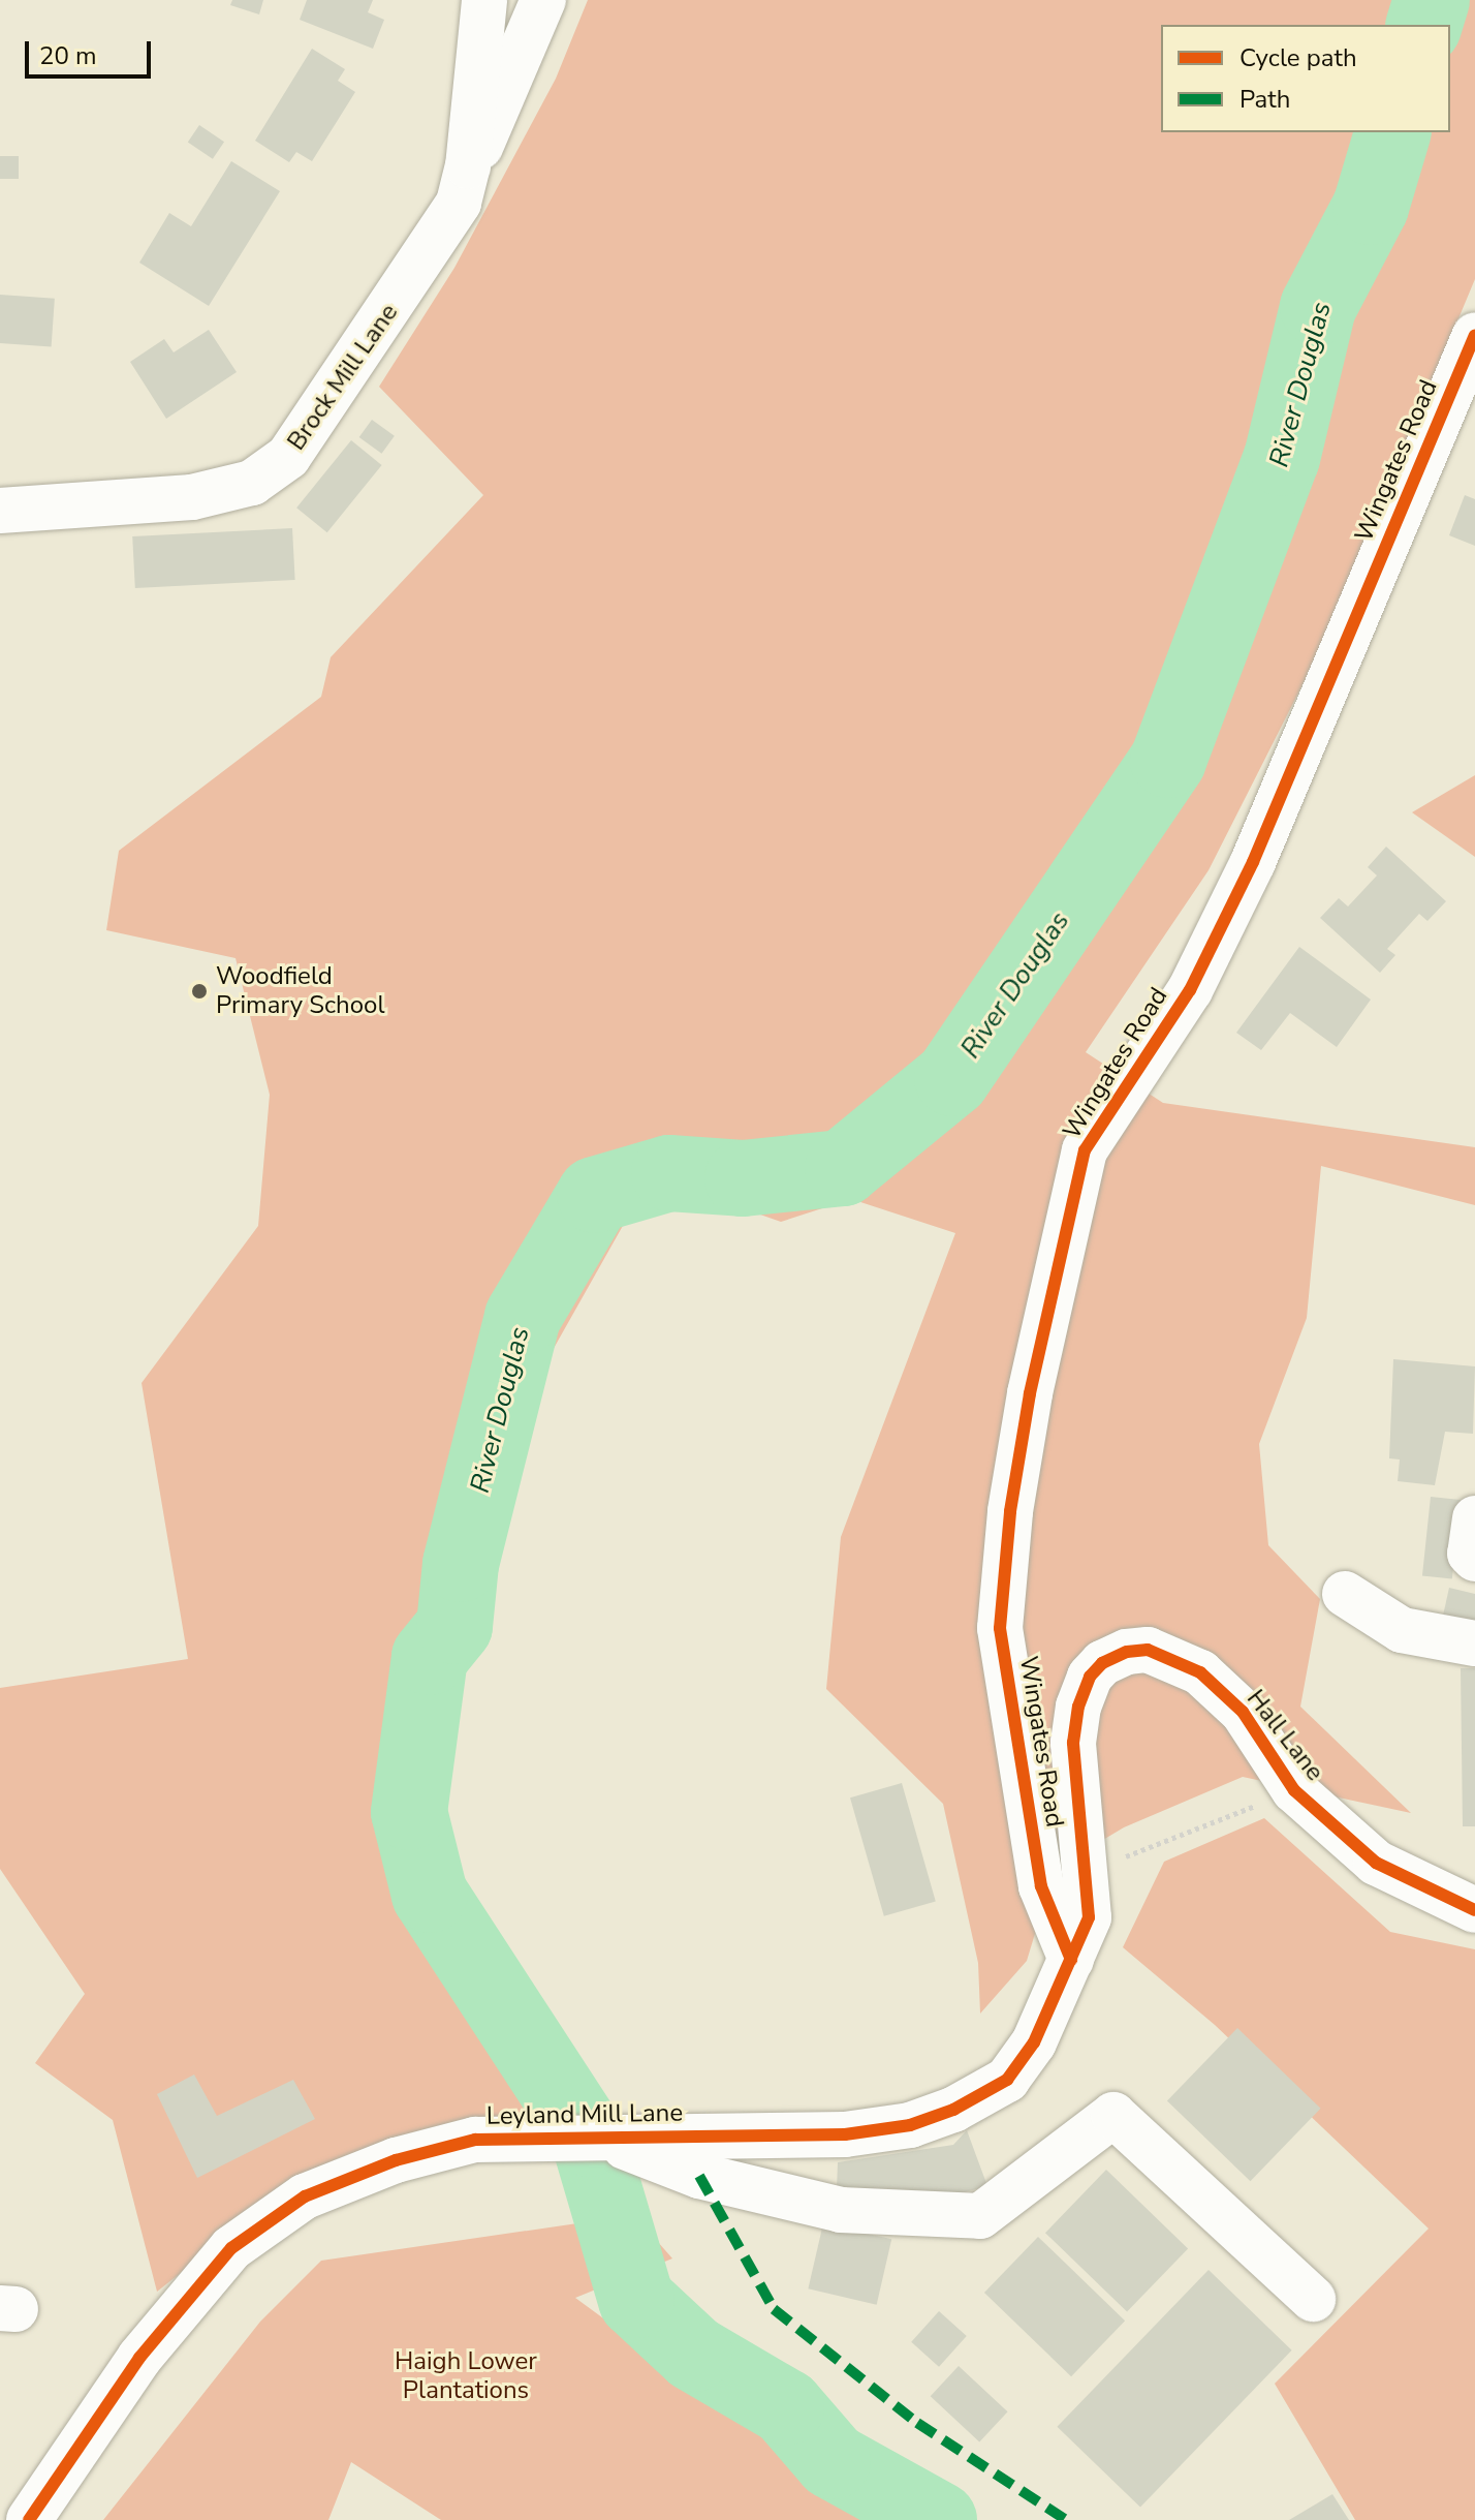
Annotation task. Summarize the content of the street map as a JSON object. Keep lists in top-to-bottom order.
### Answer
{
  "streets": {
    "street": [
      "Brock Mill Lane",
      "Wingates Road",
      "Hall Lane",
      "Leyland Mill Lane"
    ]
  },
  "crossings": [
    ["Wingates Road", "Hall Lane"],
    ["Wingates Road", "Leyland Mill Lane"],
    ["Hall Lane", "Leyland Mill Lane"]
  ],
  "water": ["River Douglas"],
  "parks": ["Haigh Lower Plantations"],
  "places": ["Woodfield Primary School"],
  "legend": ["Cycle path", "Path"],
  "scale_bar": "20 m"
}
